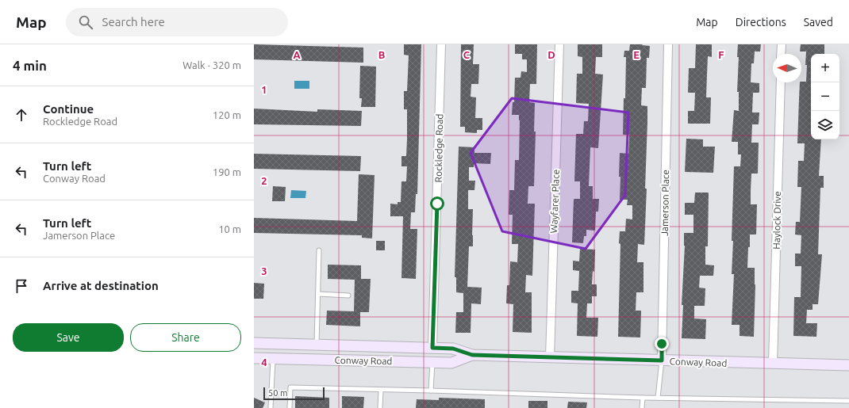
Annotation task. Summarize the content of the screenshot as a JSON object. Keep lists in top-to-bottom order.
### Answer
{
  "streets": {
    "main road": ["Conway Road"],
    "street": [
      "Rockledge Road",
      "Wayfarer Place",
      "Jamerson Place",
      "Haylock Drive"
    ]
  },
  "crossings": [
    ["Rockledge Road", "Conway Road"],
    ["Wayfarer Place", "Conway Road"],
    ["Jamerson Place", "Conway Road"],
    ["Haylock Drive", "Conway Road"]
  ],
  "scale_bar": "50 m",
  "north": "left",
  "page": {
    "header": "Map",
    "search": "Search here",
    "nav": ["Map", "Directions", "Saved"],
    "heading": ["4 min", "Walk · 320 m"],
    "map_buttons": ["+", "−"],
    "list": [
      ["Continue", "Rockledge Road", "120 m"],
      ["Turn left", "Conway Road", "190 m"],
      ["Turn left", "Jamerson Place", "10 m"],
      "Arrive at destination"
    ],
    "buttons": ["Save", "Share"],
    "scale": "50 m"
  },
  "grid": {
    "columns": [
      "A",
      "B",
      "C",
      "D",
      "E",
      "F"
    ],
    "rows": [
      "1",
      "2",
      "3",
      "4"
    ]
  }
}
